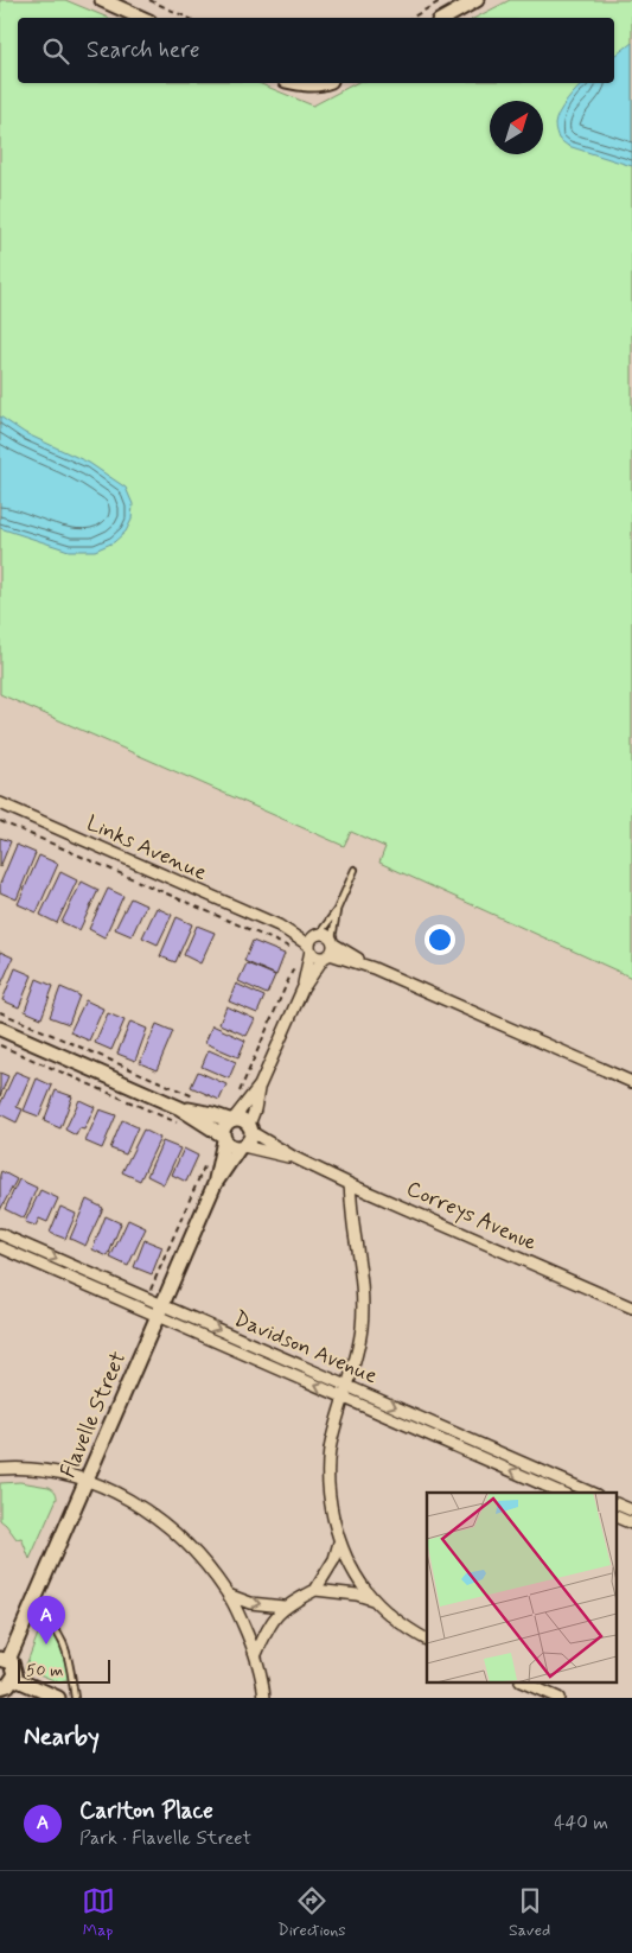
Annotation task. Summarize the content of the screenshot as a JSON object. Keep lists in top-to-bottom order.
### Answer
{
  "streets": {
    "street": [
      "Links Avenue",
      "Correys Avenue",
      "Davidson Avenue",
      "Flavelle Street"
    ]
  },
  "crossings": [
    ["Correys Avenue", "Flavelle Street"],
    ["Davidson Avenue", "Flavelle Street"]
  ],
  "scale_bar": "50 m",
  "north": "top right",
  "page": {
    "search": "Search here",
    "pins": "A",
    "scale": "50 m",
    "heading": "Nearby",
    "list": [
      {
        "mark": "A",
        "name": "Carlton Place",
        "note": "Park · Flavelle Street",
        "value": "440 m"
      }
    ],
    "nav": ["Map", "Directions", "Saved"]
  }
}
